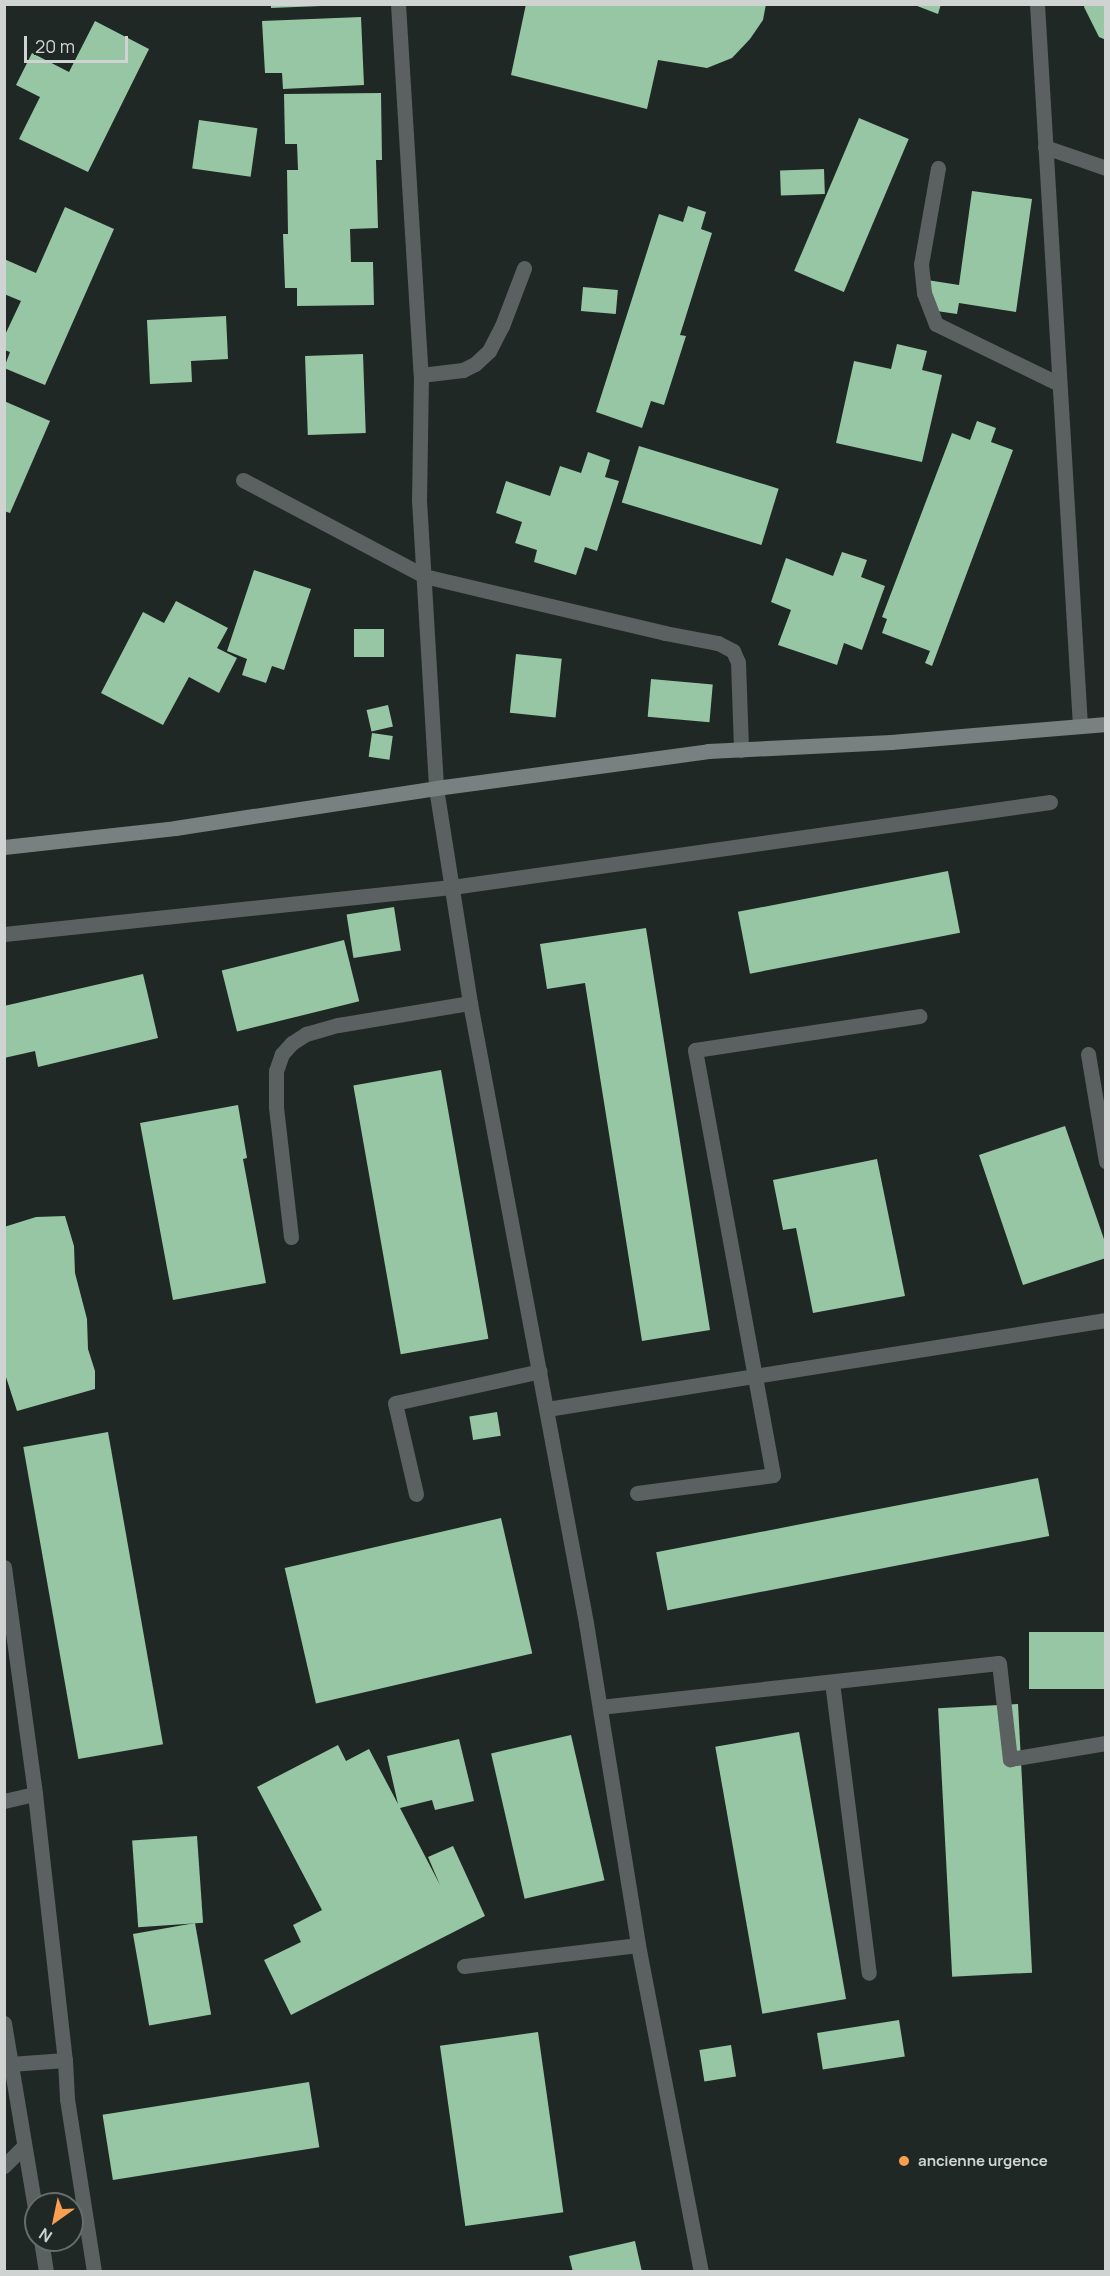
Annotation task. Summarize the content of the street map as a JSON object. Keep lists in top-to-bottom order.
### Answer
{
  "places": ["ancienne urgence"],
  "scale_bar": "20 m",
  "north": "bottom left"
}
